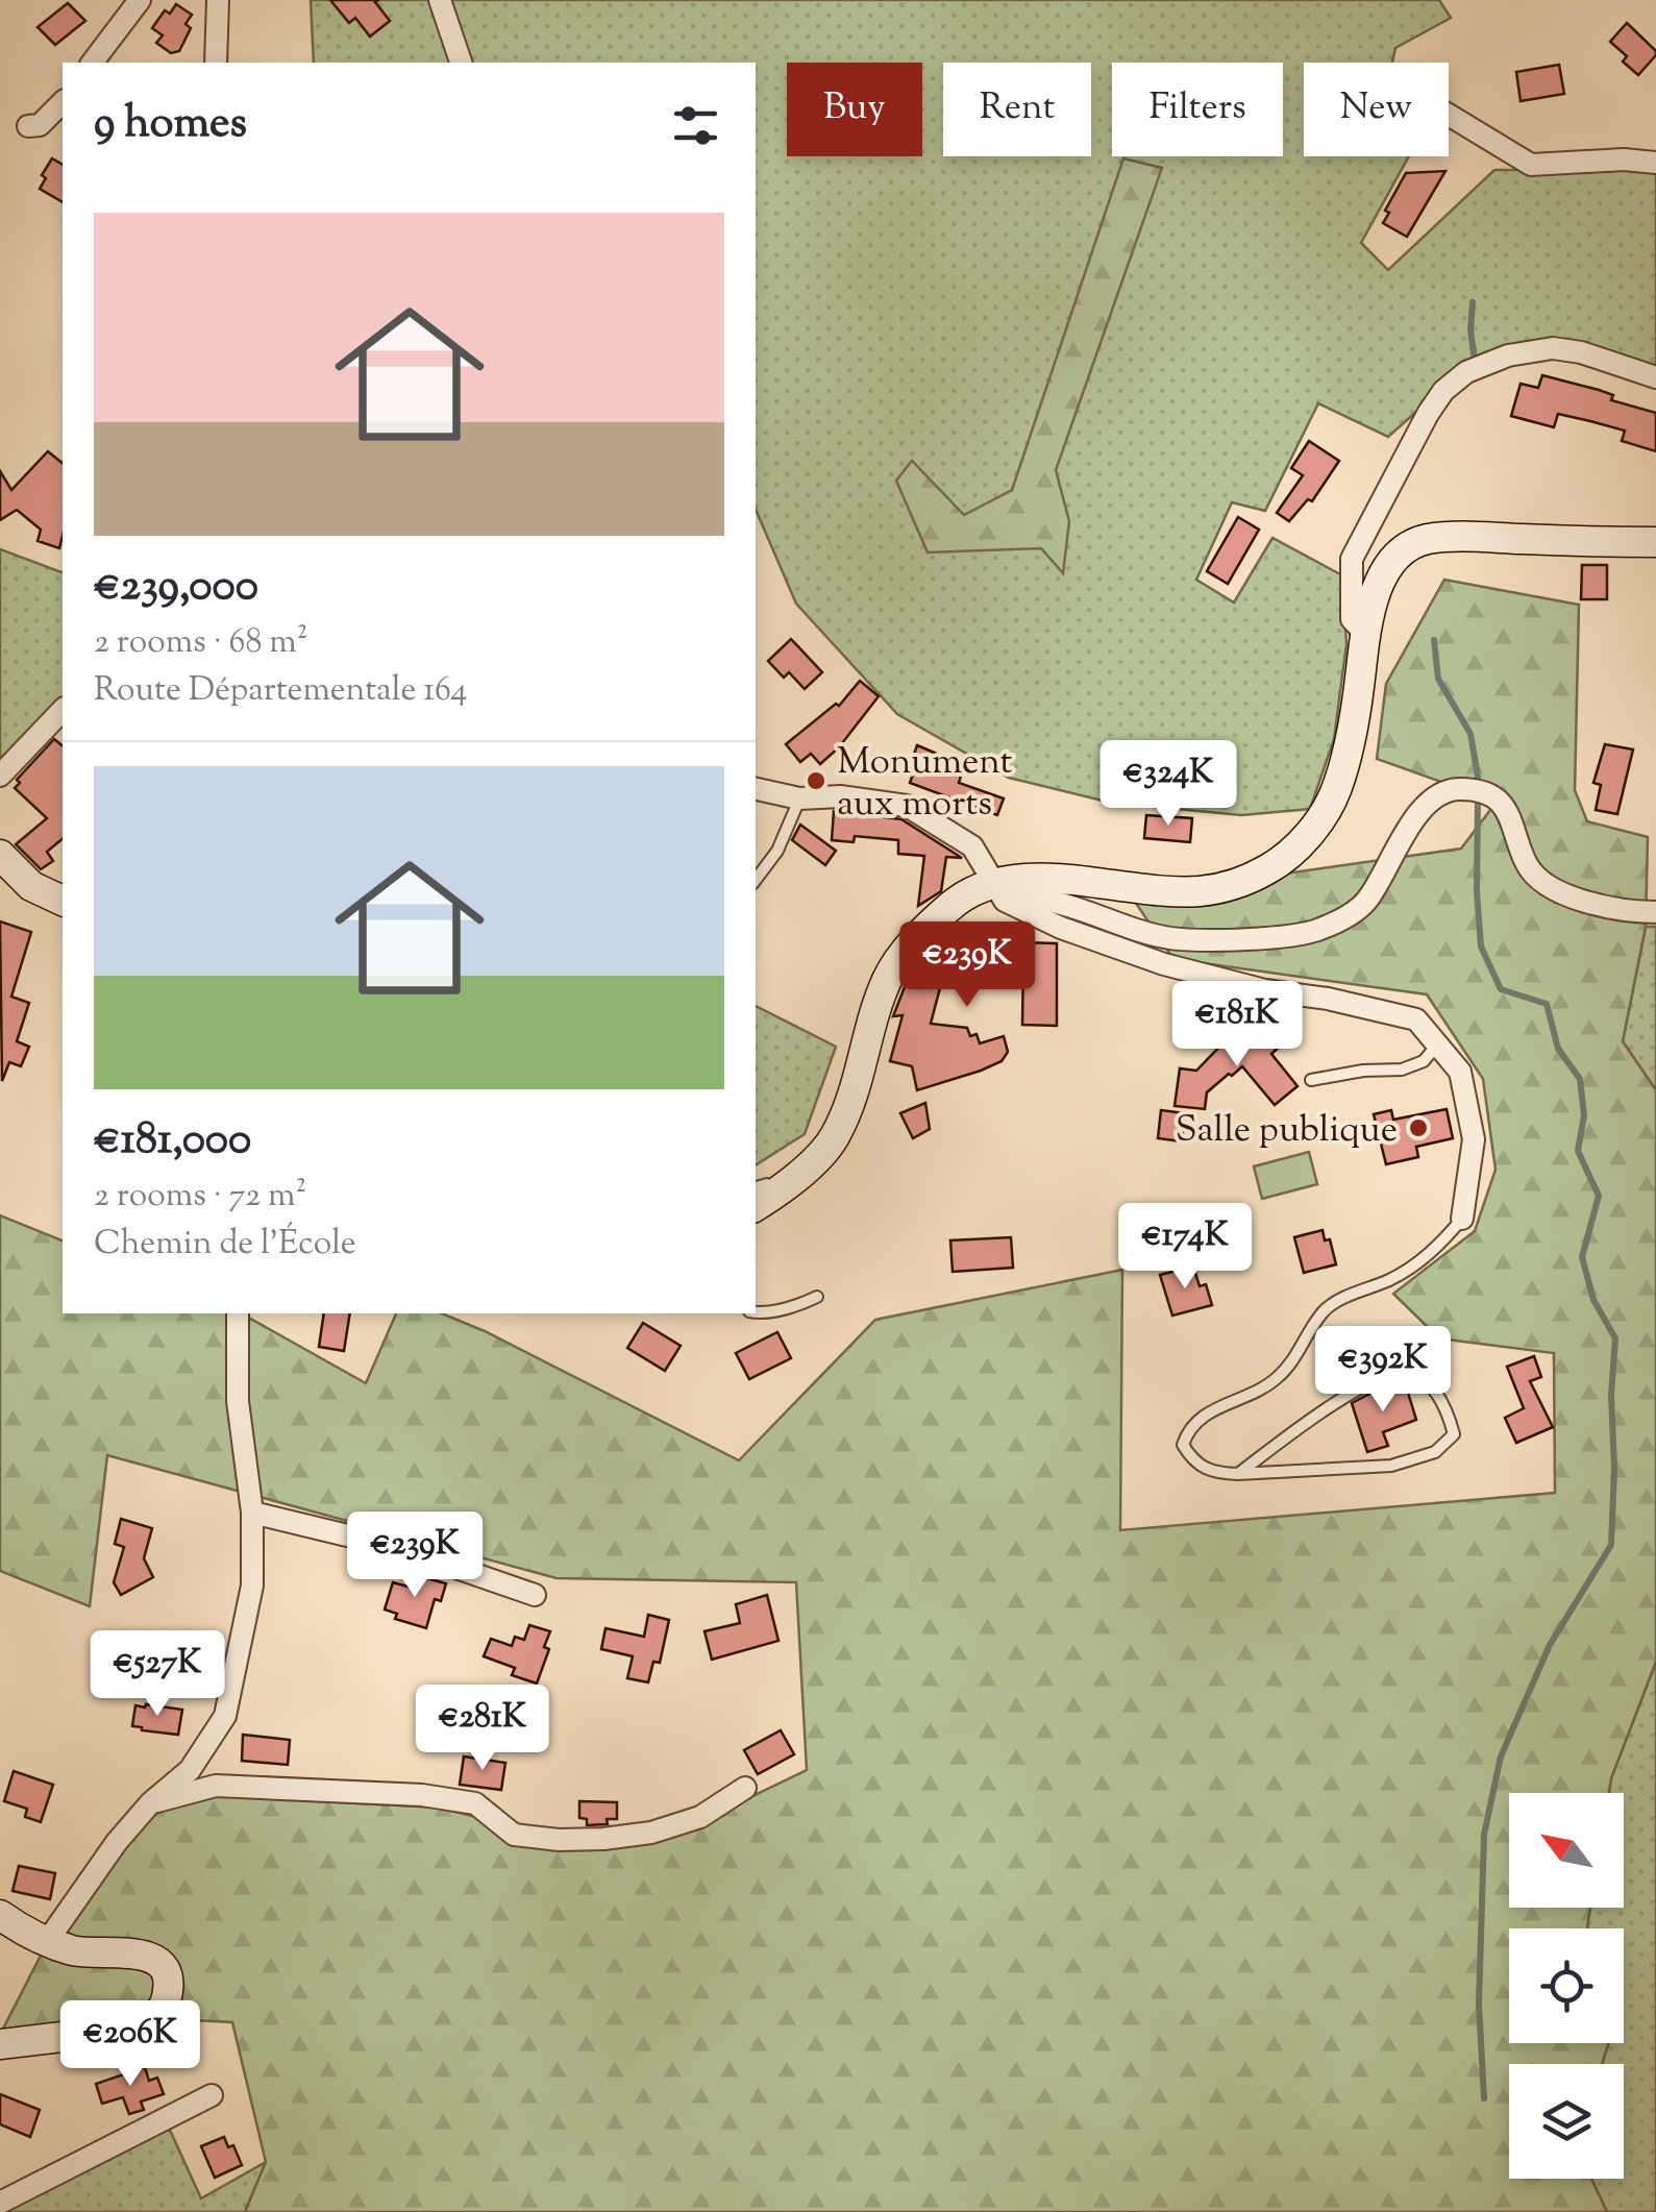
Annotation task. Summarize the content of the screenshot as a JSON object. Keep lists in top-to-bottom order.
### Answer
{
  "places": ["Monument aux morts", "Salle publique"],
  "north": "top left",
  "page": {
    "chip": [
      "Buy",
      "Rent",
      "Filters",
      "New"
    ],
    "heading": "9 homes",
    "list": [
      {
        "name": "€239,000",
        "note": "2 rooms · 68 m² · Route Départementale 164"
      },
      {
        "name": "€181,000",
        "note": "2 rooms · 72 m² · Chemin de l'École"
      }
    ],
    "price": [
      "€324K",
      "€239K",
      "€181K",
      "€174K",
      "€392K",
      "€239K",
      "€527K",
      "€281K",
      "€206K"
    ]
  }
}
